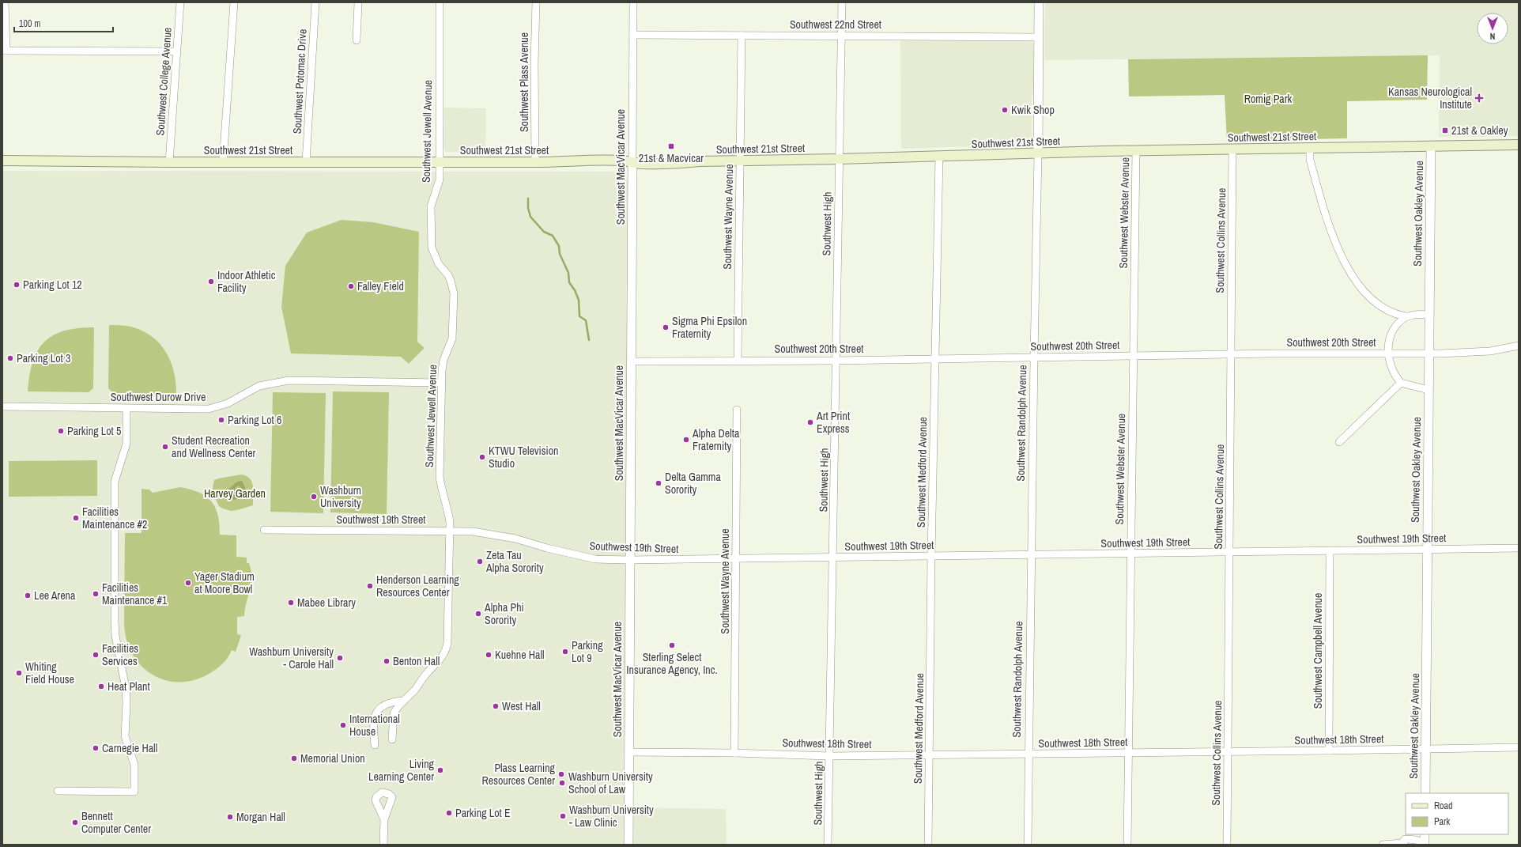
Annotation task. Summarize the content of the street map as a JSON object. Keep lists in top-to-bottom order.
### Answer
{
  "streets": {
    "main road": ["Southwest 21st Street"],
    "street": [
      "Southwest 22nd Street",
      "Southwest College Avenue",
      "Southwest Potomac Drive",
      "Southwest Plass Avenue",
      "Southwest Jewell Avenue",
      "Southwest MacVicar Avenue",
      "Southwest Webster Avenue",
      "Southwest Oakley Avenue",
      "Southwest Wayne Avenue",
      "Southwest High",
      "Southwest Collins Avenue",
      "Southwest 20th Street",
      "Southwest Durow Drive",
      "Southwest Randolph Avenue",
      "Southwest Medford Avenue",
      "Southwest 19th Street",
      "Southwest Campbell Avenue",
      "Southwest 18th Street"
    ]
  },
  "crossings": [
    ["Southwest 22nd Street", "Southwest MacVicar Avenue"],
    ["Southwest 22nd Street", "Southwest Wayne Avenue"],
    ["Southwest 22nd Street", "Southwest High"],
    ["Southwest 22nd Street", "Southwest Randolph Avenue"],
    ["Southwest College Avenue", "Southwest 21st Street"],
    ["Southwest Potomac Drive", "Southwest 21st Street"],
    ["Southwest Plass Avenue", "Southwest 21st Street"],
    ["Southwest Jewell Avenue", "Southwest 21st Street"],
    ["Southwest Jewell Avenue", "Southwest Durow Drive"],
    ["Southwest Jewell Avenue", "Southwest 19th Street"],
    ["Southwest 21st Street", "Southwest MacVicar Avenue"],
    ["Southwest 21st Street", "Southwest Webster Avenue"],
    ["Southwest 21st Street", "Southwest Oakley Avenue"],
    ["Southwest 21st Street", "Southwest Wayne Avenue"],
    ["Southwest 21st Street", "Southwest High"],
    ["Southwest 21st Street", "Southwest Collins Avenue"],
    ["Southwest 21st Street", "Southwest Randolph Avenue"],
    ["Southwest 21st Street", "Southwest Medford Avenue"],
    ["Southwest MacVicar Avenue", "Southwest 20th Street"],
    ["Southwest MacVicar Avenue", "Southwest 19th Street"],
    ["Southwest MacVicar Avenue", "Southwest 18th Street"],
    ["Southwest Webster Avenue", "Southwest 20th Street"],
    ["Southwest Webster Avenue", "Southwest 19th Street"],
    ["Southwest Webster Avenue", "Southwest 18th Street"],
    ["Southwest Oakley Avenue", "Southwest 20th Street"],
    ["Southwest Oakley Avenue", "Southwest 19th Street"],
    ["Southwest Oakley Avenue", "Southwest 18th Street"],
    ["Southwest Wayne Avenue", "Southwest 20th Street"],
    ["Southwest Wayne Avenue", "Southwest 19th Street"],
    ["Southwest Wayne Avenue", "Southwest 18th Street"],
    ["Southwest High", "Southwest 20th Street"],
    ["Southwest High", "Southwest 19th Street"],
    ["Southwest High", "Southwest 18th Street"],
    ["Southwest Collins Avenue", "Southwest 20th Street"],
    ["Southwest Collins Avenue", "Southwest 19th Street"],
    ["Southwest Collins Avenue", "Southwest 18th Street"],
    ["Southwest 20th Street", "Southwest Randolph Avenue"],
    ["Southwest 20th Street", "Southwest Medford Avenue"],
    ["Southwest Randolph Avenue", "Southwest 19th Street"],
    ["Southwest Randolph Avenue", "Southwest 18th Street"],
    ["Southwest Medford Avenue", "Southwest 19th Street"],
    ["Southwest Medford Avenue", "Southwest 18th Street"],
    ["Southwest 19th Street", "Southwest Campbell Avenue"],
    ["Southwest Campbell Avenue", "Southwest 18th Street"]
  ],
  "parks": ["Romig Park", "Harvey Garden"],
  "places": {
    "health": ["Kansas Neurological Institute"],
    "other": [
      "Kwik Shop",
      "Indoor Athletic Facility",
      "Parking Lot 12",
      "Falley Field",
      "Sigma Phi Epsilon Fraternity",
      "Parking Lot 3",
      "Parking Lot 6",
      "Art Print Express",
      "Parking Lot 5",
      "Alpha Delta Fraternity",
      "Student Recreation and Wellness Center",
      "KTWU Television Studio",
      "Delta Gamma Sorority",
      "Washburn University",
      "Facilities Maintenance #2",
      "Zeta Tau Alpha Sorority",
      "Yager Stadium at Moore Bowl",
      "Henderson Learning Resources Center",
      "Facilities Maintenance #1",
      "Lee Arena",
      "Mabee Library",
      "Alpha Phi Sorority",
      "Sterling Select Insurance Agency, Inc.",
      "Parking Lot 9",
      "Facilities Services",
      "Kuehne Hall",
      "Washburn University - Carole Hall",
      "Benton Hall",
      "Whiting Field House",
      "Heat Plant",
      "West Hall",
      "International House",
      "Carnegie Hall",
      "Memorial Union",
      "Living Learning Center",
      "Plass Learning Resources Center",
      "Washburn University School of Law",
      "Parking Lot E",
      "Washburn University - Law Clinic",
      "Morgan Hall",
      "Bennett Computer Center"
    ],
    "transit": ["21st & Oakley", "21st & Macvicar"]
  },
  "legend": ["Road", "Park"],
  "scale_bar": "100 m",
  "north": "bottom"
}
